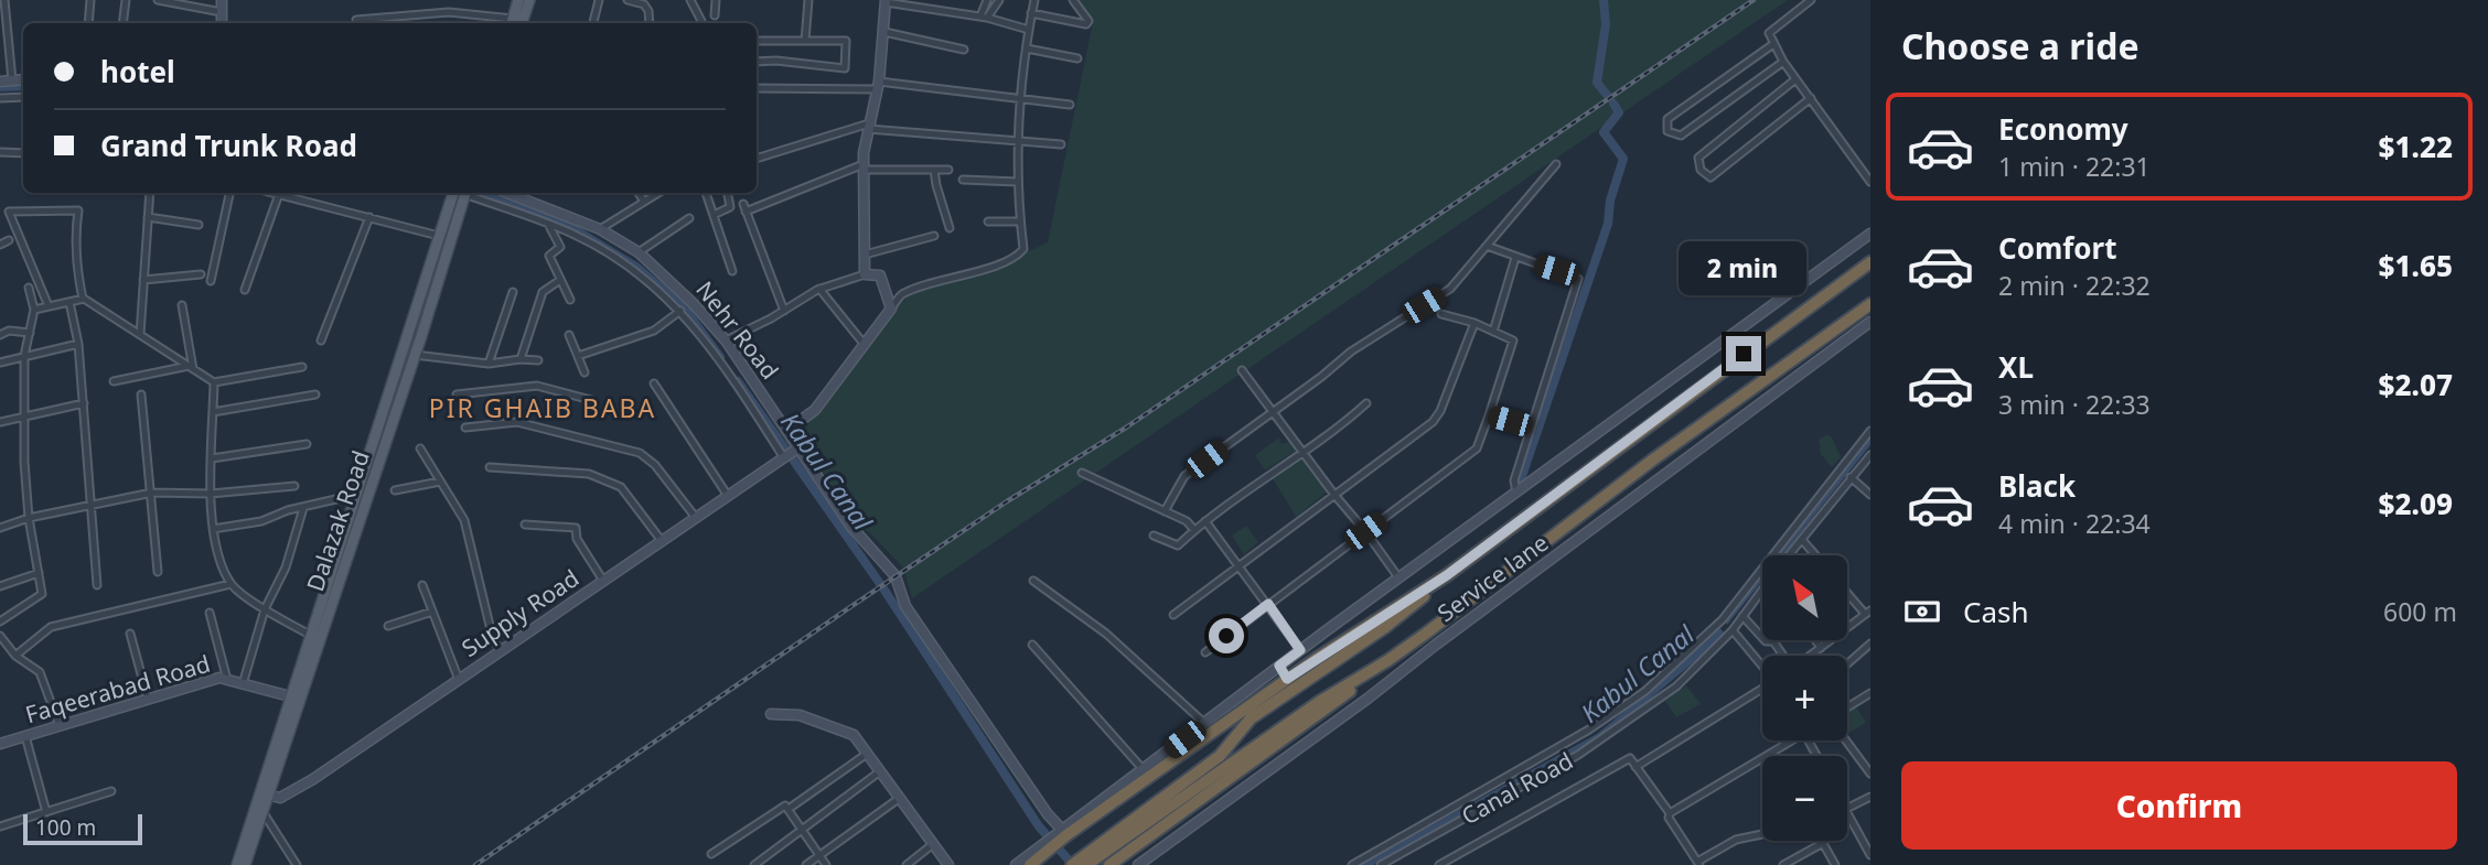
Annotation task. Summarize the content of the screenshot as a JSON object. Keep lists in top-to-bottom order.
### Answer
{
  "streets": {
    "main road": ["Dalazak Road"],
    "street": [
      "Nehr Road",
      "Service lane",
      "Supply Road",
      "Faqeerabad Road",
      "Canal Road"
    ]
  },
  "crossings": [
    ["Nehr Road", "Supply Road"],
    ["Dalazak Road", "Supply Road"],
    ["Dalazak Road", "Faqeerabad Road"]
  ],
  "districts": ["PIR GHAIB BABA"],
  "water": ["Kabul Canal"],
  "scale_bar": "100 m",
  "north": "top left",
  "page": {
    "heading": "Choose a ride",
    "banner": ["hotel", "Grand Trunk Road"],
    "list": [
      {
        "name": "Economy",
        "note": "1 min · 22:31",
        "value": "$1.22"
      },
      {
        "name": "Comfort",
        "note": "2 min · 22:32",
        "value": "$1.65"
      },
      {
        "name": "XL",
        "note": "3 min · 22:33",
        "value": "$2.07"
      },
      {
        "name": "Black",
        "note": "4 min · 22:34",
        "value": "$2.09"
      }
    ],
    "bubble": "2 min",
    "map_buttons": ["+", "−"],
    "pay": ["Cash", "600 m"],
    "buttons": "Confirm",
    "scale": "100 m"
  }
}
